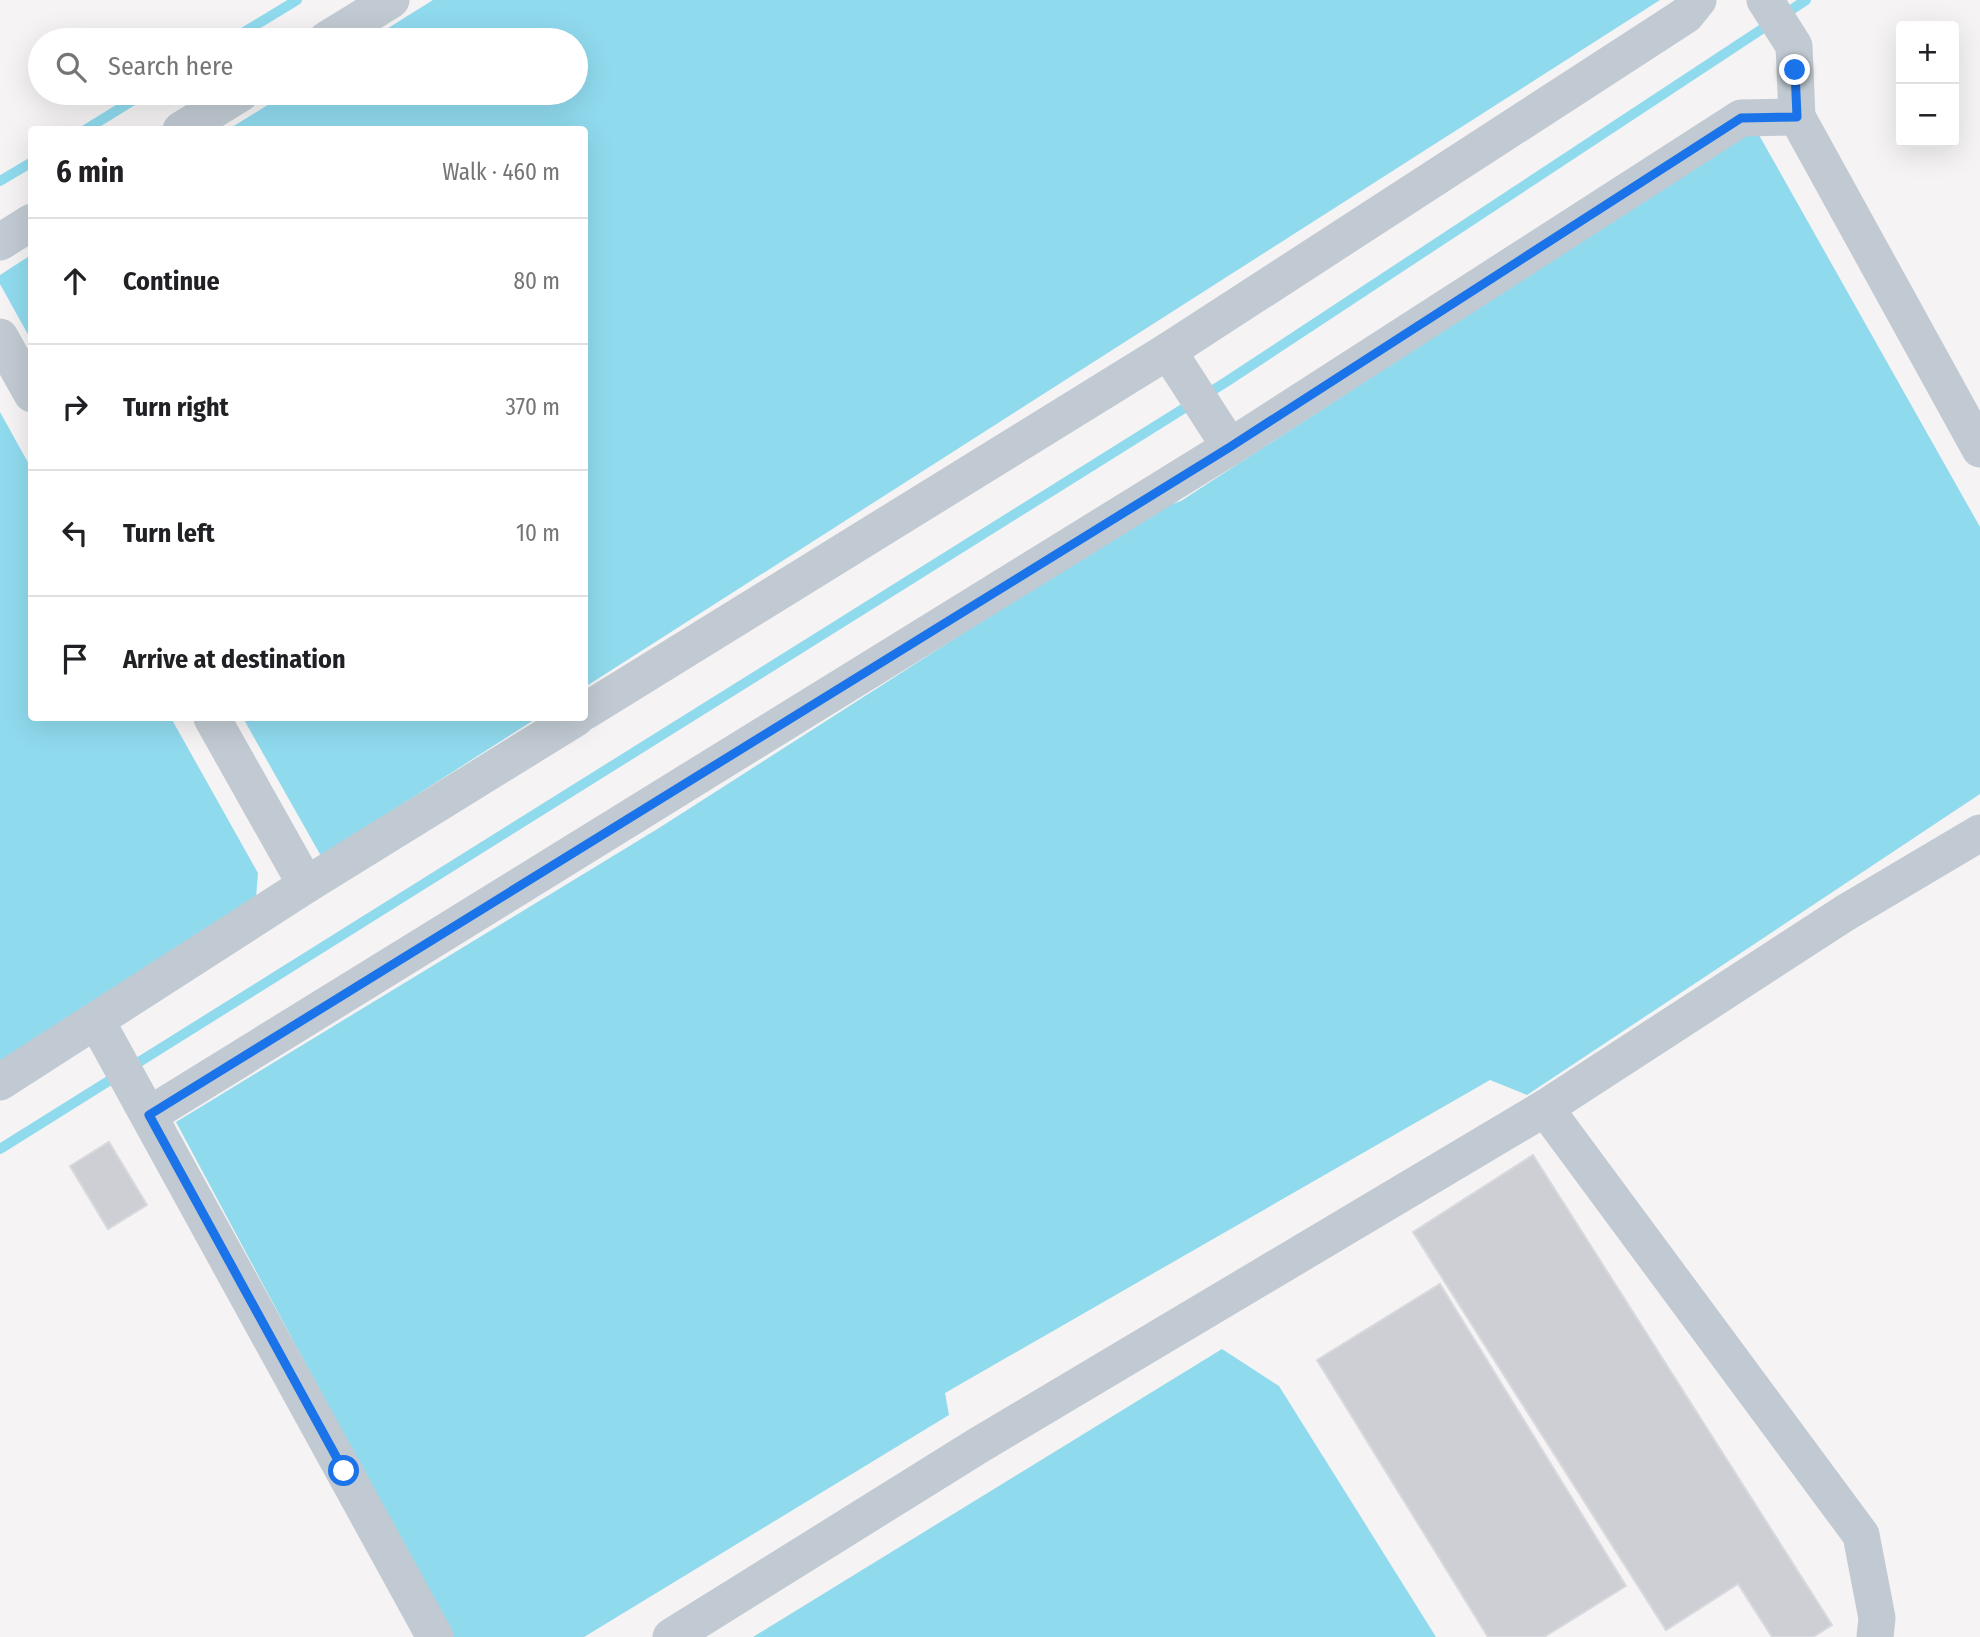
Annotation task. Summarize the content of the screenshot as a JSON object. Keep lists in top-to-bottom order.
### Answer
{
  "page": {
    "map_buttons": ["+", "−"],
    "search": "Search here",
    "heading": ["6 min", "Walk · 460 m"],
    "list": [
      ["Continue", "80 m"],
      ["Turn right", "370 m"],
      ["Turn left", "10 m"],
      "Arrive at destination"
    ]
  }
}
